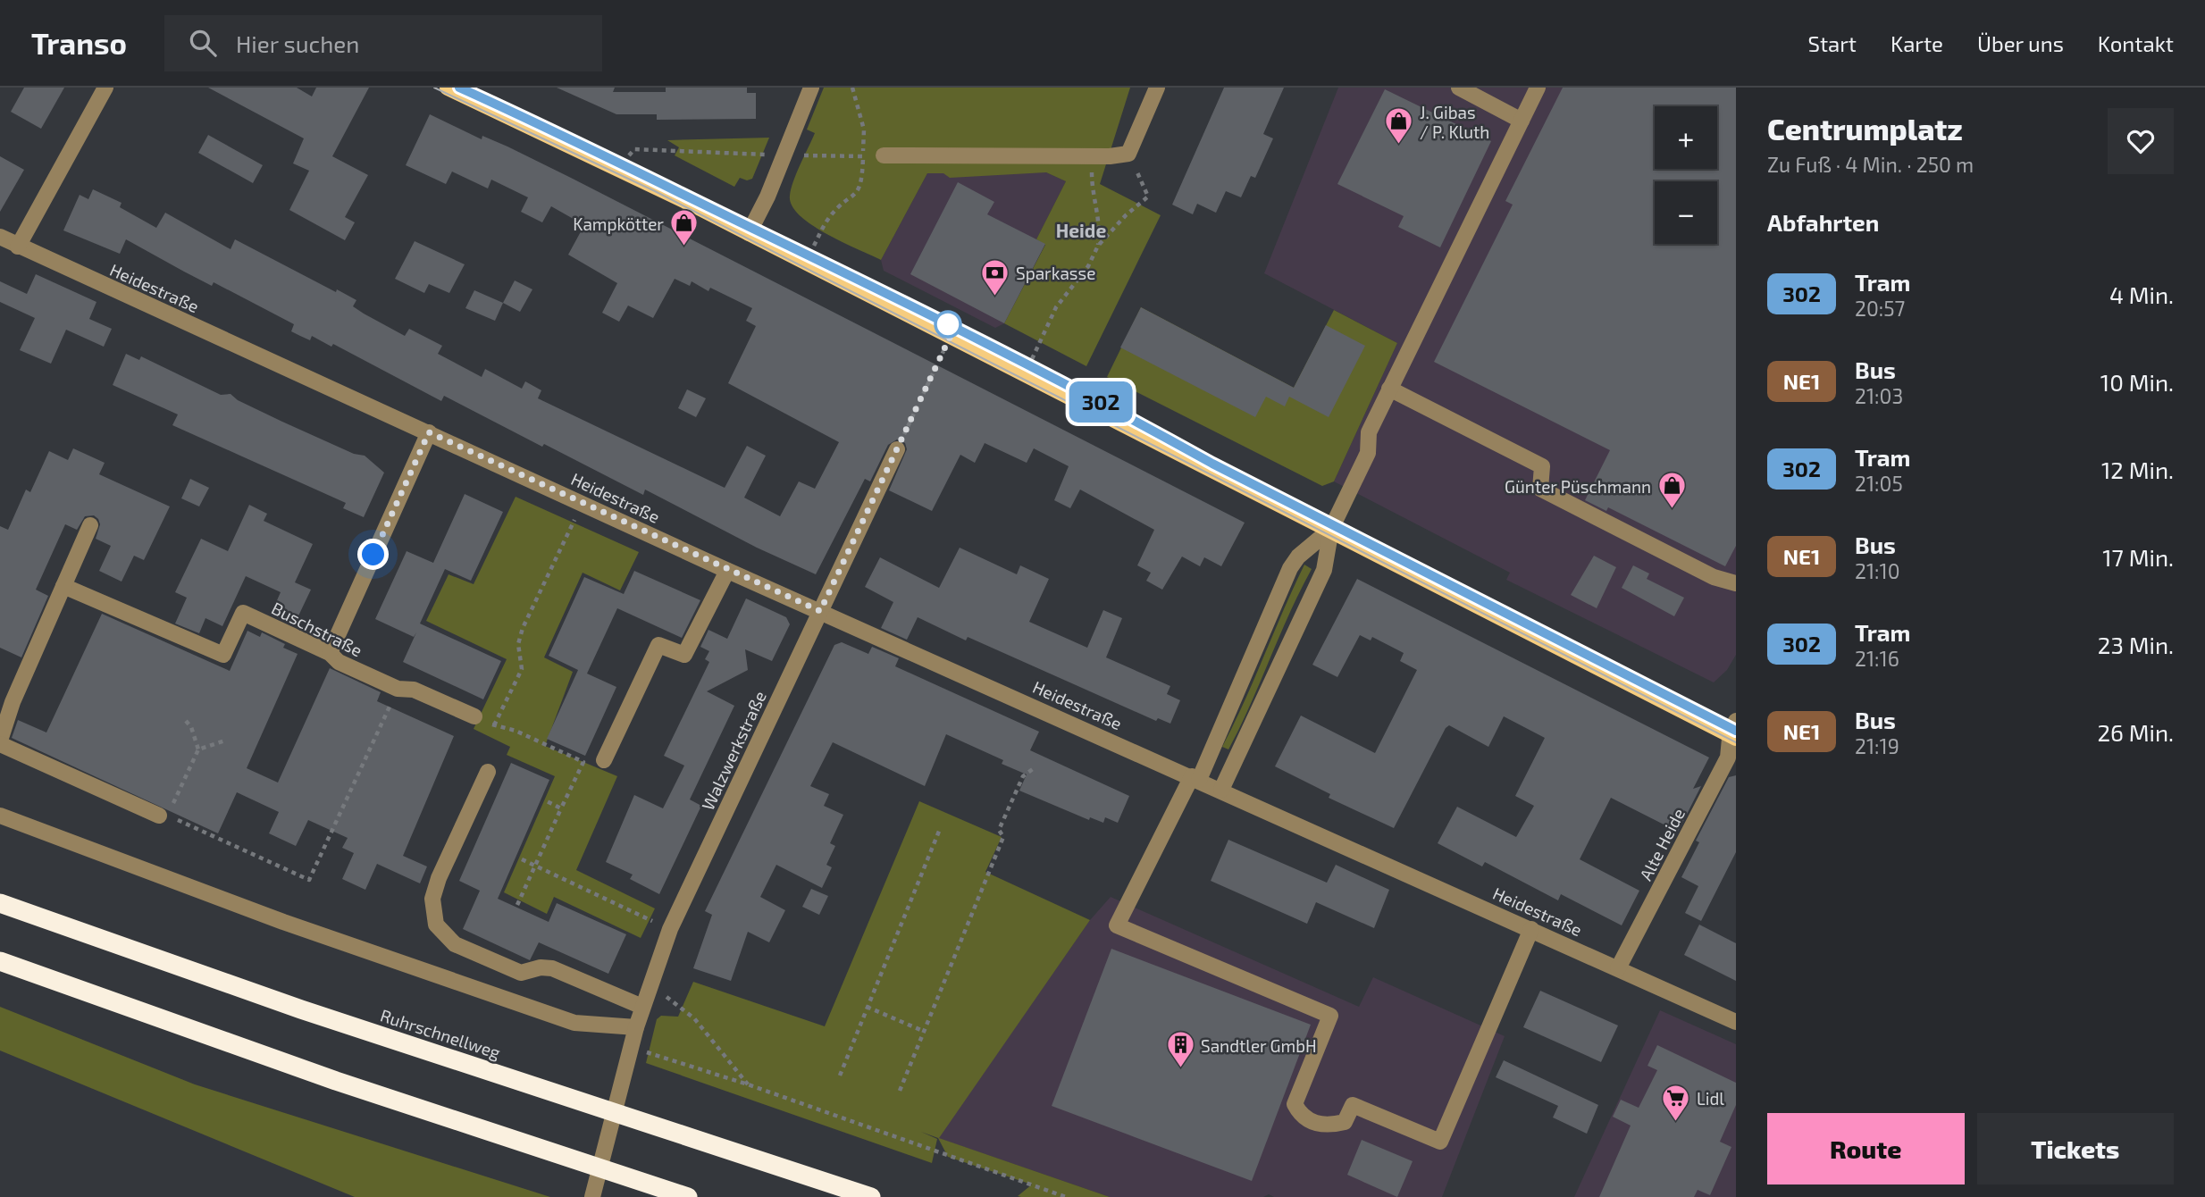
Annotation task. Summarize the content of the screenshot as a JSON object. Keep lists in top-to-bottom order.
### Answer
{
  "streets": {
    "highway": ["Ruhrschnellweg"],
    "street": [
      "Heidestraße",
      "Buschstraße",
      "Walzwerkstraße",
      "Alte Heide"
    ]
  },
  "crossings": [
    ["Heidestraße", "Walzwerkstraße"],
    ["Heidestraße", "Alte Heide"]
  ],
  "districts": ["Heide"],
  "places": {
    "shop": ["J. Gibas / P. Kluth", "Kampkötter", "Günter Püschmann"],
    "bank": ["Sparkasse"],
    "building": ["Sandtler GmbH"],
    "supermarket": ["Lidl"]
  },
  "lines": ["tram line 302"],
  "page": {
    "header": "Transo",
    "search": "Hier suchen",
    "nav": [
      "Start",
      "Karte",
      "Über uns",
      "Kontakt"
    ],
    "on_map": "302",
    "heading": [
      ["Centrumplatz", "Zu Fuß · 4 Min. · 250 m"],
      "Abfahrten"
    ],
    "map_buttons": ["+", "−"],
    "list": [
      {
        "mark": "302",
        "name": "Tram",
        "note": "20:57",
        "value": "4 Min."
      },
      {
        "mark": "NE1",
        "name": "Bus",
        "note": "21:03",
        "value": "10 Min."
      },
      {
        "mark": "302",
        "name": "Tram",
        "note": "21:05",
        "value": "12 Min."
      },
      {
        "mark": "NE1",
        "name": "Bus",
        "note": "21:10",
        "value": "17 Min."
      },
      {
        "mark": "302",
        "name": "Tram",
        "note": "21:16",
        "value": "23 Min."
      },
      {
        "mark": "NE1",
        "name": "Bus",
        "note": "21:19",
        "value": "26 Min."
      }
    ],
    "buttons": ["Route", "Tickets"]
  }
}
